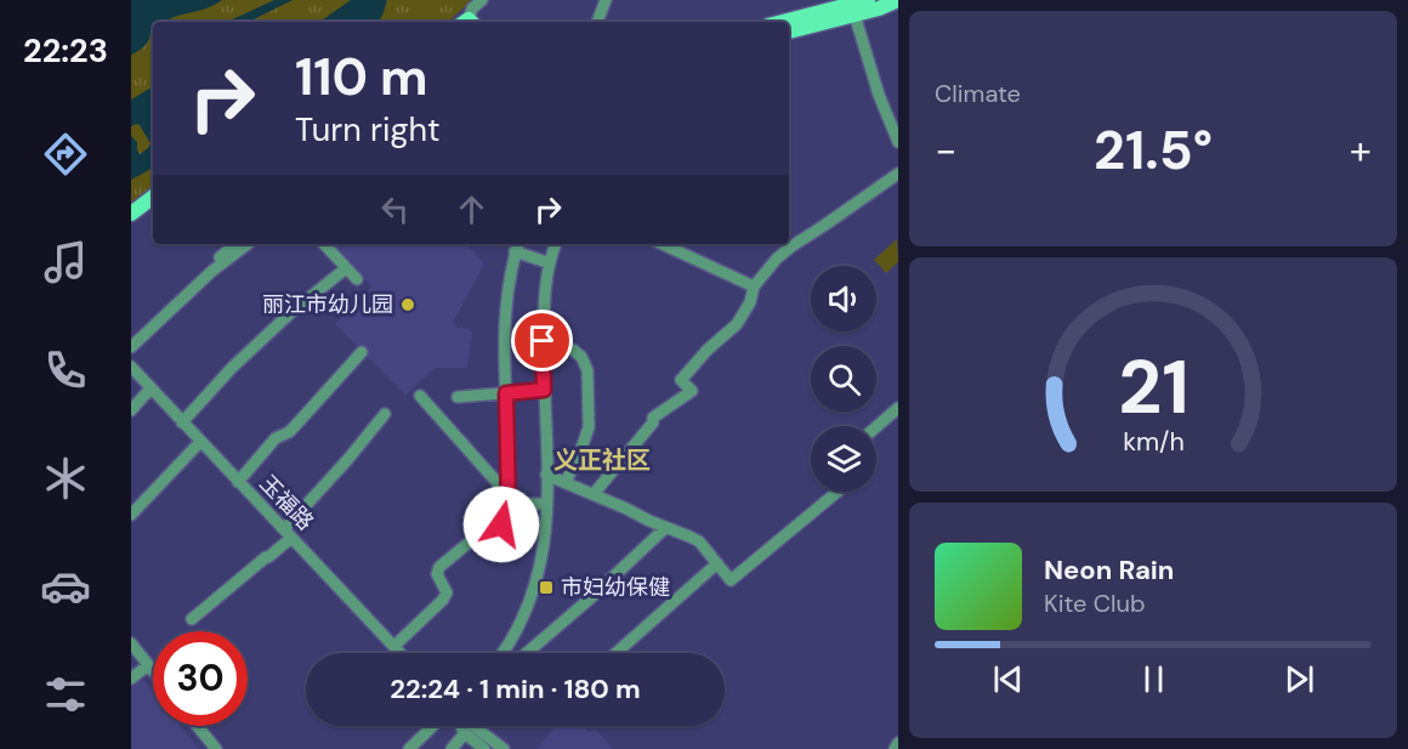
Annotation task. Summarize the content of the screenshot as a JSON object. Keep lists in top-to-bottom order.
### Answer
{
  "streets": {
    "street": ["玉福路"]
  },
  "districts": ["义正社区"],
  "places": {
    "other": ["丽江市幼儿园"],
    "transit": ["市妇幼保健"]
  },
  "page": {
    "tabs": "22:23",
    "tile": "Climate",
    "turn": ["110 m", "Turn right"],
    "heat": ["−", "21.5°", "+"],
    "song": ["Neon Rain", "Kite Club"],
    "limit": "30",
    "trip": "22:24 · 1 min · 180 m",
    "gauge": ["21", "km/h"]
  }
}
